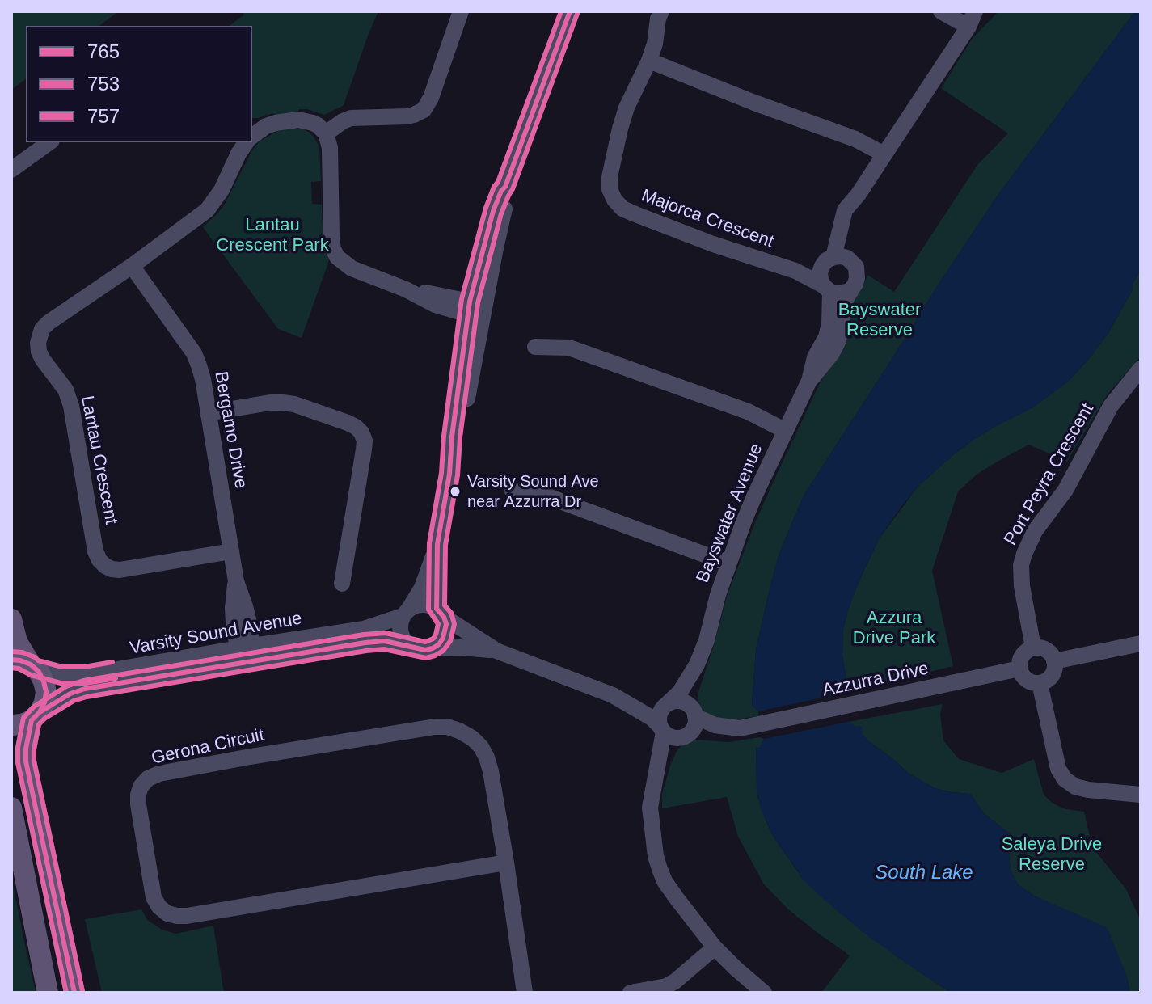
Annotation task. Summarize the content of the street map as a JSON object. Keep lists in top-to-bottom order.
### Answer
{
  "streets": {
    "street": [
      "Majorca Crescent",
      "Bergamo Drive",
      "Lantau Crescent",
      "Port Peyra Crescent",
      "Bayswater Avenue",
      "Varsity Sound Avenue",
      "Azzurra Drive",
      "Gerona Circuit"
    ]
  },
  "crossings": [
    ["Majorca Crescent", "Bayswater Avenue"],
    ["Bergamo Drive", "Lantau Crescent"],
    ["Bergamo Drive", "Varsity Sound Avenue"],
    ["Port Peyra Crescent", "Azzurra Drive"]
  ],
  "water": ["South Lake"],
  "parks": [
    "Lantau Crescent Park",
    "Bayswater Reserve",
    "Azzura Drive Park",
    "Saleya Drive Reserve"
  ],
  "places": ["Varsity Sound Ave near Azzurra Dr"],
  "lines": ["transit line 765", "transit line 757", "transit line 753"],
  "legend": ["765", "753", "757"]
}
